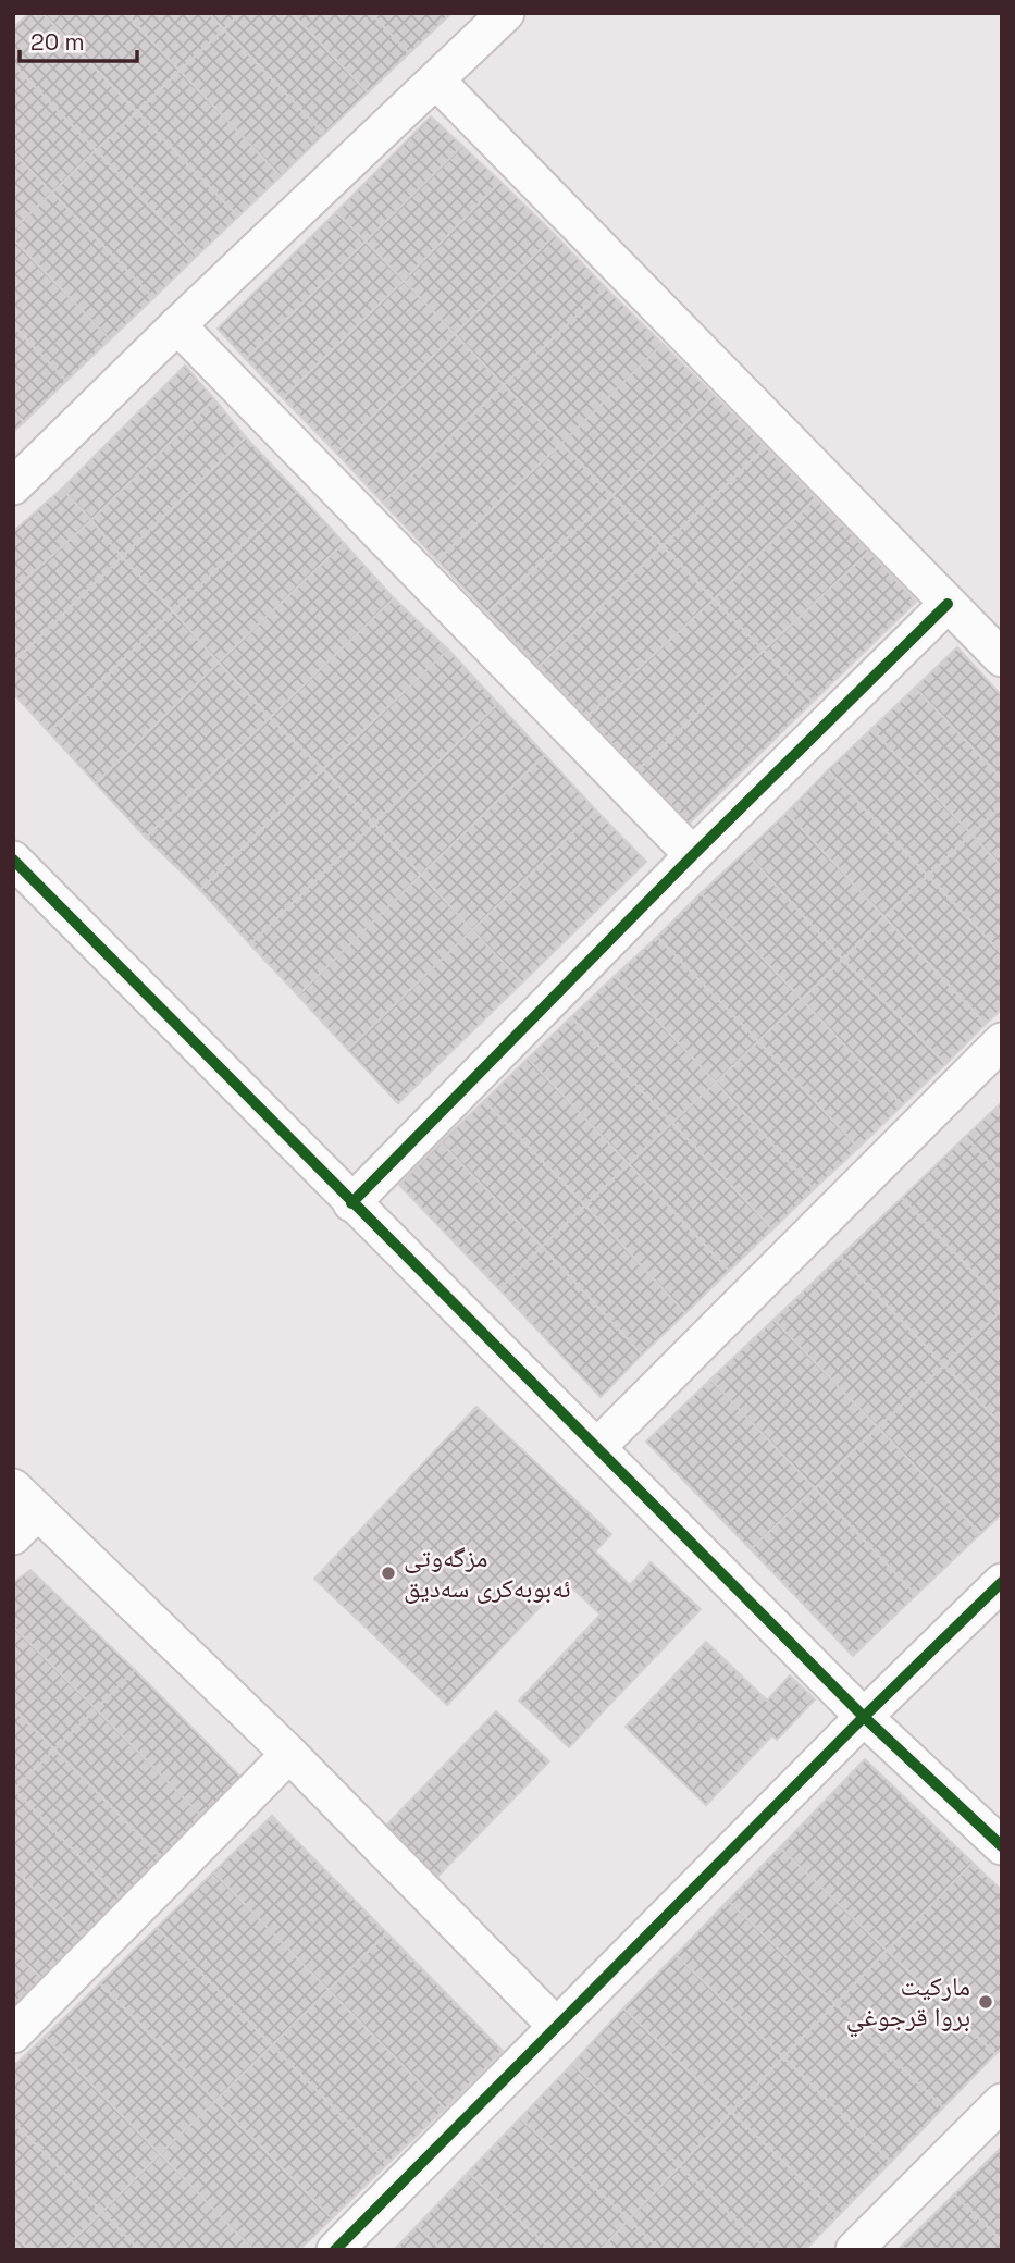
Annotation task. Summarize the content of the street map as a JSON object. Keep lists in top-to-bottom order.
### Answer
{
  "places": ["مزگەوتی ئەبوبەکری سەدیق", "ماركيت بروا قرجوغي"],
  "scale_bar": "20 m"
}
